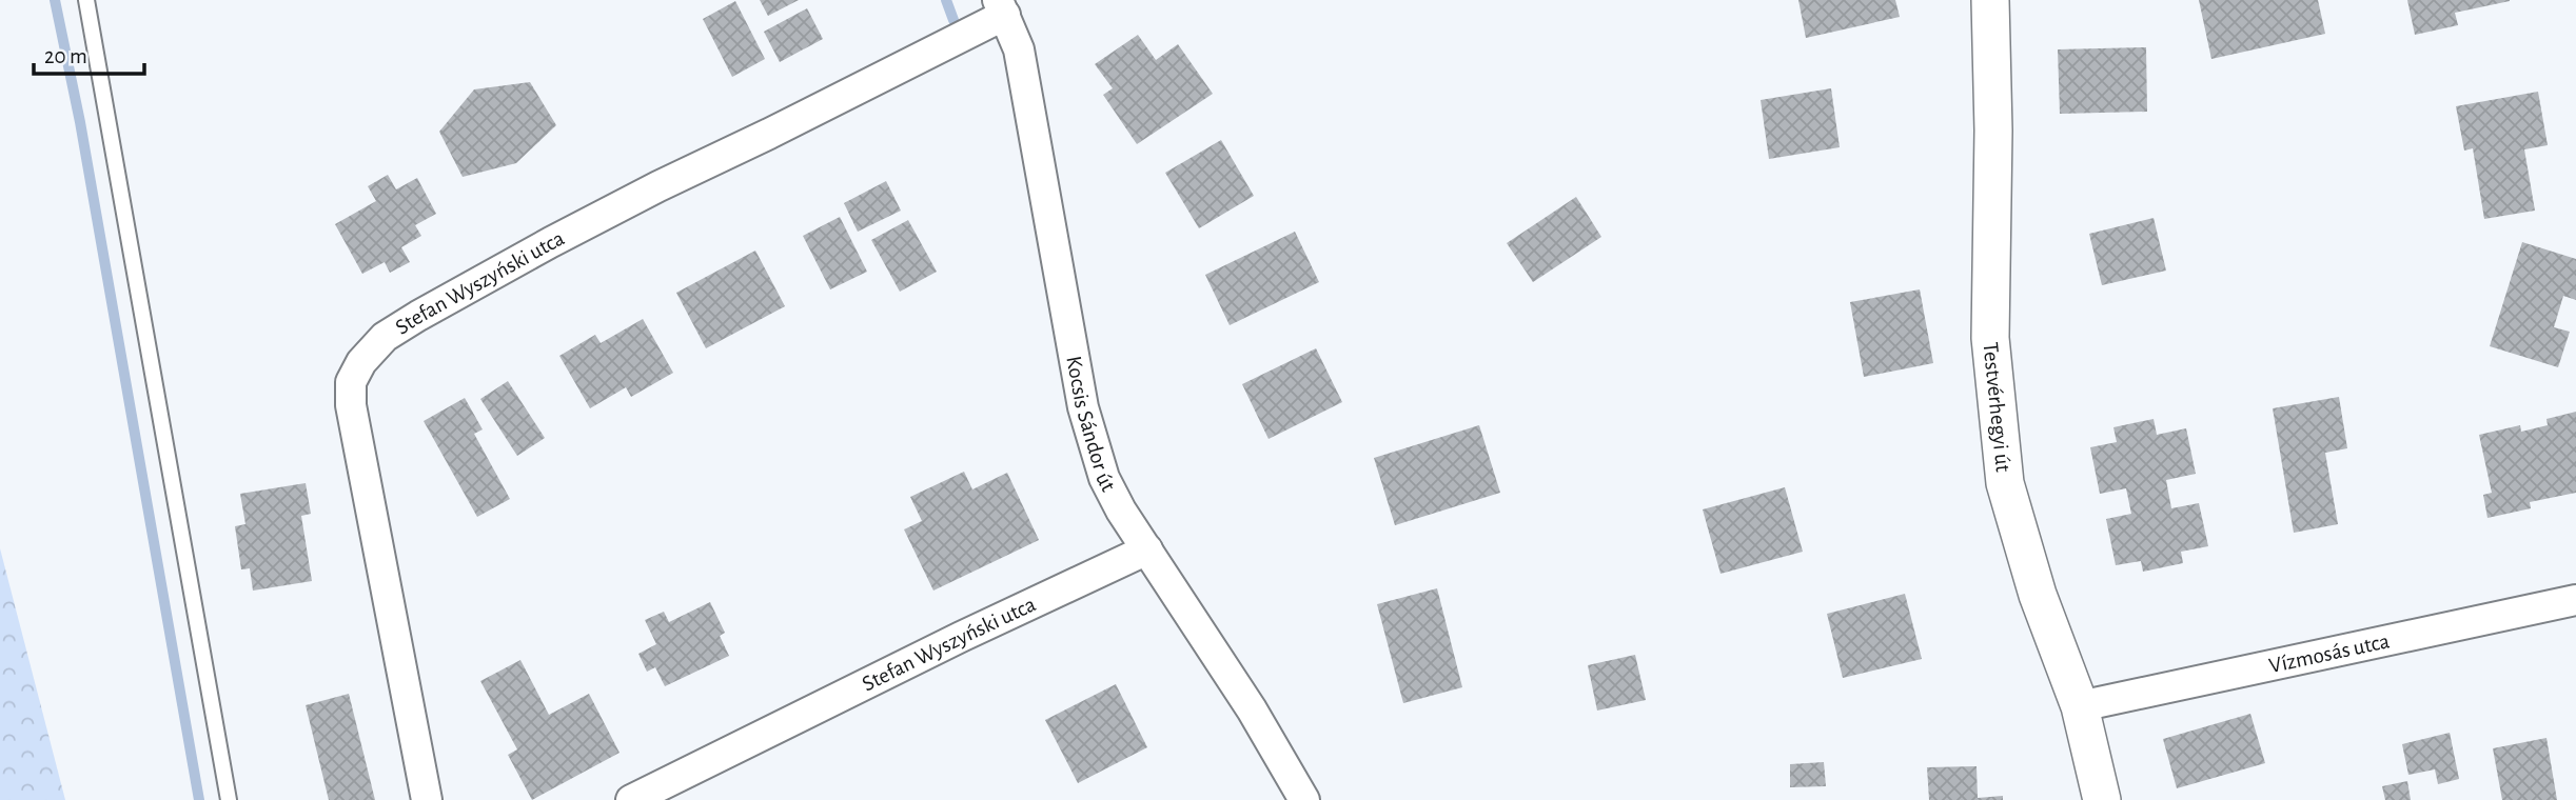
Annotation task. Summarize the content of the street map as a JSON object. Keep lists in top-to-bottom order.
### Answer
{
  "streets": {
    "street": [
      "Stefan Wyszyński utca",
      "Testvérhegyi út",
      "Kocsis Sándor út",
      "Vízmosás utca"
    ]
  },
  "crossings": [
    ["Stefan Wyszyński utca", "Kocsis Sándor út"],
    ["Testvérhegyi út", "Vízmosás utca"]
  ],
  "scale_bar": "20 m"
}
